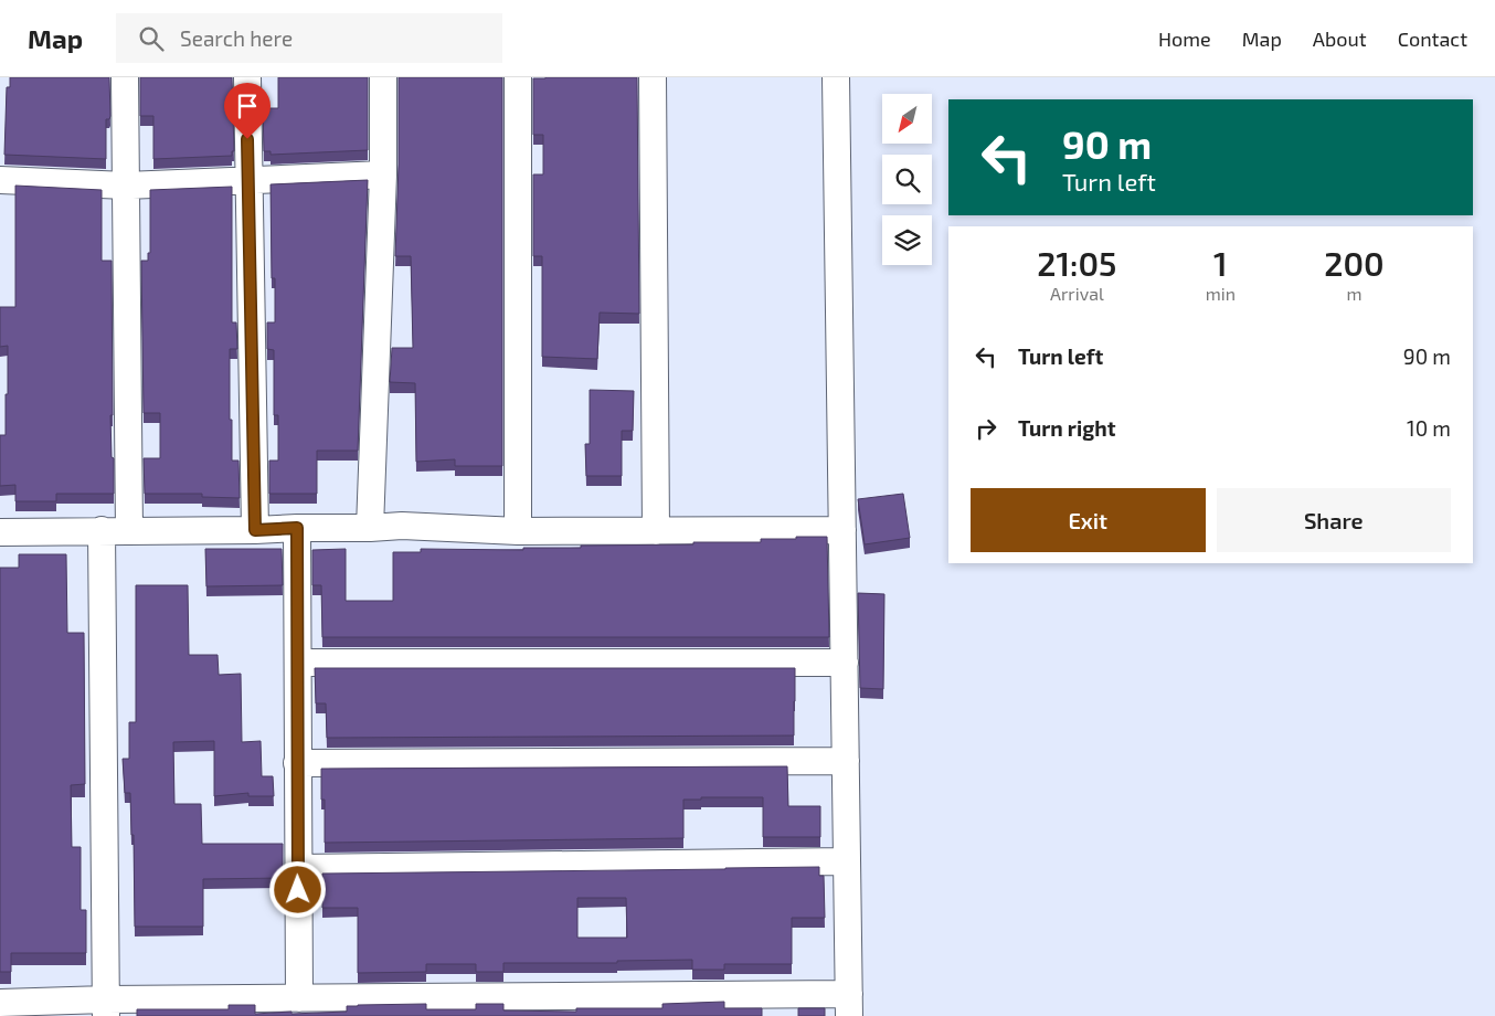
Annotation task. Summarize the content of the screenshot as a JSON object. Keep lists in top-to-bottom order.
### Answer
{
  "north": "bottom left",
  "page": {
    "header": "Map",
    "search": "Search here",
    "nav": [
      "Home",
      "Map",
      "About",
      "Contact"
    ],
    "turn": ["90 m", "Turn left"],
    "eta": [
      "21:05",
      "Arrival",
      "1",
      "min",
      "200",
      "m"
    ],
    "list": [
      {
        "name": "Turn left",
        "value": "90 m"
      },
      {
        "name": "Turn right",
        "value": "10 m"
      }
    ],
    "buttons": ["Exit", "Share"]
  }
}
